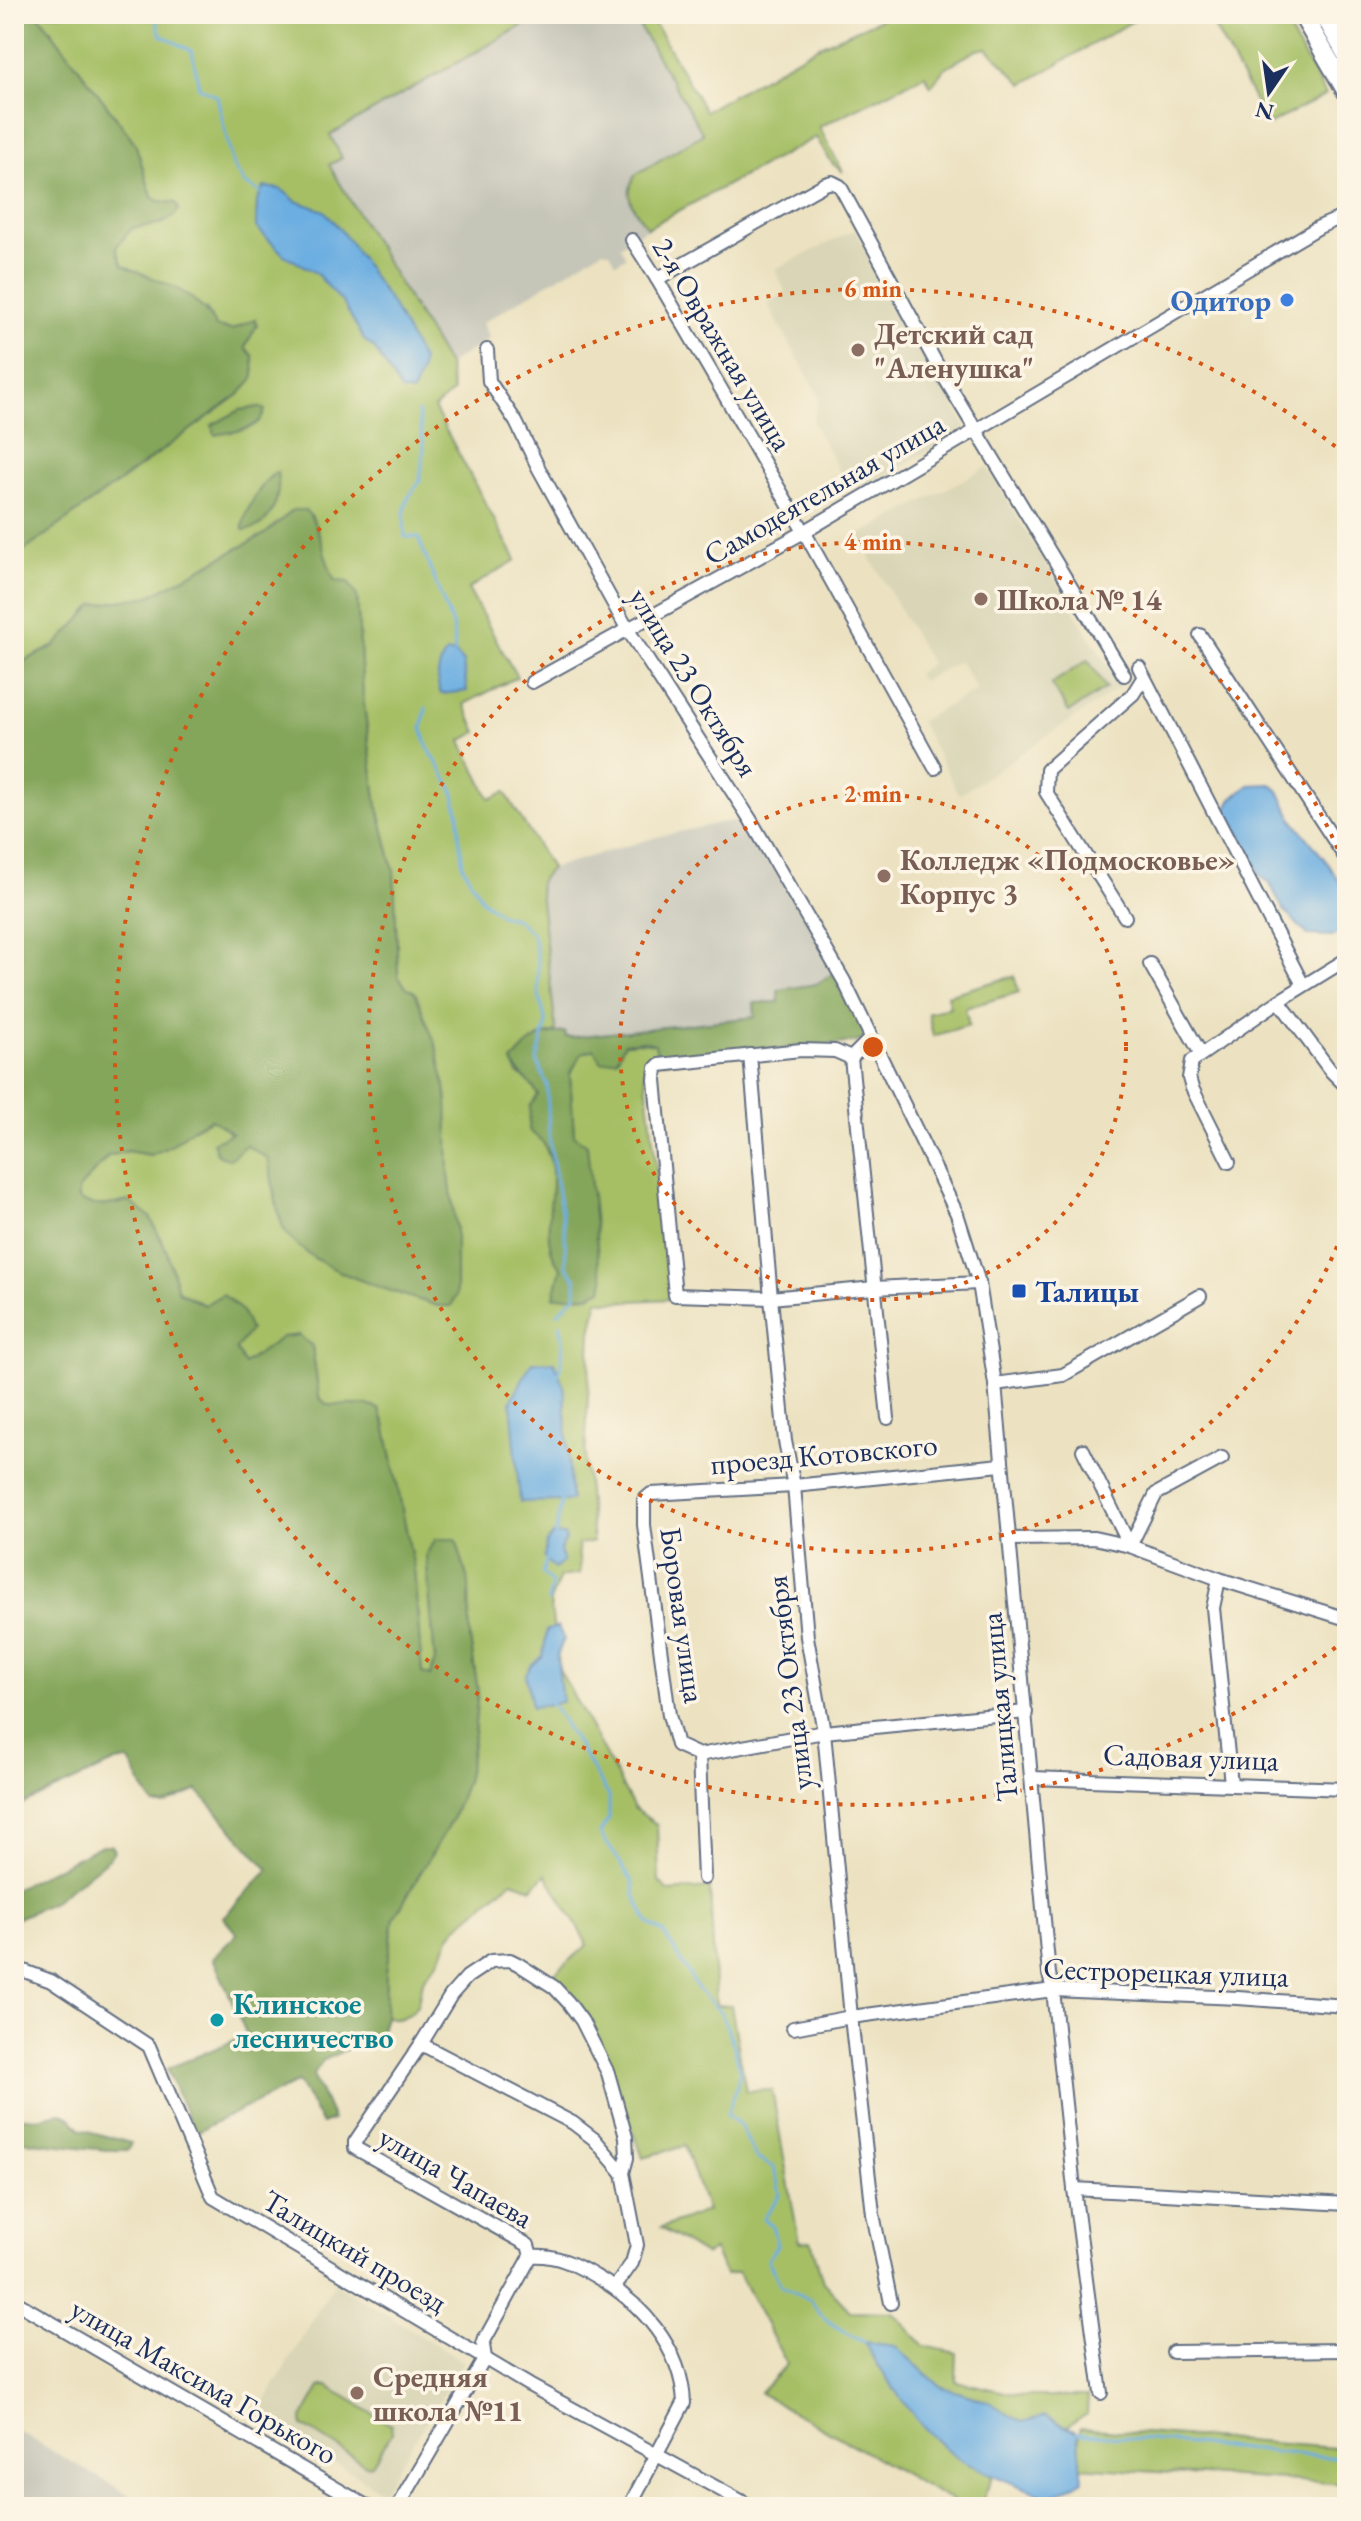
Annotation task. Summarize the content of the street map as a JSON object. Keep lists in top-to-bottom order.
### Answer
{
  "streets": {
    "street": [
      "2-я Овражная улица",
      "Самодеятельная улица",
      "улица 23 Октября",
      "проезд Котовского",
      "Боровая улица",
      "Талицкая улица",
      "Садовая улица",
      "Сестрорецкая улица",
      "улица Чапаева",
      "Талицкий проезд",
      "улица Максима Горького"
    ]
  },
  "crossings": [
    ["2-я Овражная улица", "Самодеятельная улица"],
    ["Самодеятельная улица", "улица 23 Октября"],
    ["улица 23 Октября", "проезд Котовского"],
    ["улица 23 Октября", "Талицкая улица"],
    ["улица 23 Октября", "Сестрорецкая улица"],
    ["проезд Котовского", "Боровая улица"],
    ["проезд Котовского", "Талицкая улица"],
    ["Талицкая улица", "Садовая улица"],
    ["Талицкая улица", "Сестрорецкая улица"],
    ["улица Чапаева", "Талицкий проезд"]
  ],
  "places": {
    "other": [
      "Одитор",
      "Детский сад \"Аленушка\"",
      "Школа № 14",
      "Колледж «Подмосковье» Корпус 3",
      "Клинское лесничество",
      "Средняя школа №11"
    ],
    "transit": ["Талицы"]
  },
  "north": "bottom",
  "rings": ["6 min", "4 min", "2 min"]
}
